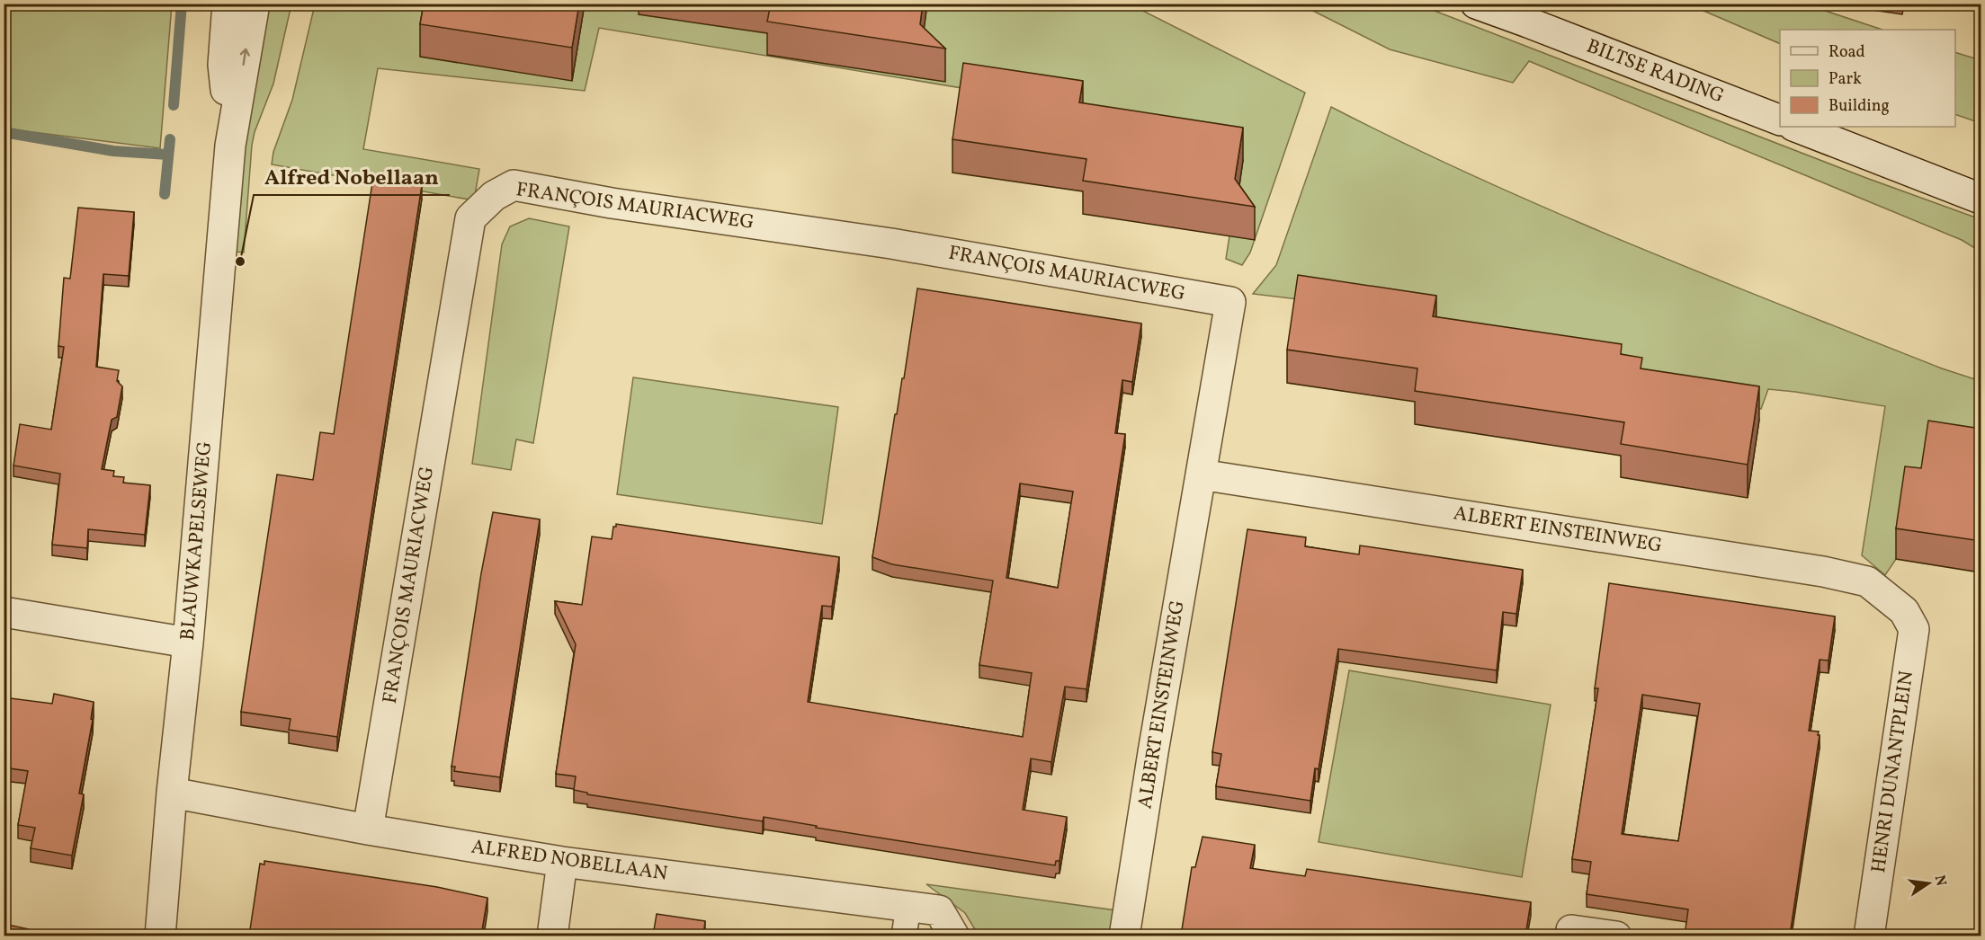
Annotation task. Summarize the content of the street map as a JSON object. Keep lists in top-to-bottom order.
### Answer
{
  "streets": {
    "street": [
      "BILTSE RADING",
      "FRANÇOIS MAURIACWEG",
      "ALBERT EINSTEINWEG",
      "BLAUWKAPELSEWEG",
      "HENRI DUNANTPLEIN",
      "ALFRED NOBELLAAN"
    ]
  },
  "crossings": [
    ["FRANÇOIS MAURIACWEG", "ALBERT EINSTEINWEG"],
    ["FRANÇOIS MAURIACWEG", "ALFRED NOBELLAAN"],
    ["ALBERT EINSTEINWEG", "HENRI DUNANTPLEIN"],
    ["BLAUWKAPELSEWEG", "ALFRED NOBELLAAN"]
  ],
  "places": ["Alfred Nobellaan"],
  "legend": ["Road", "Park", "Building"],
  "north": "right"
}
